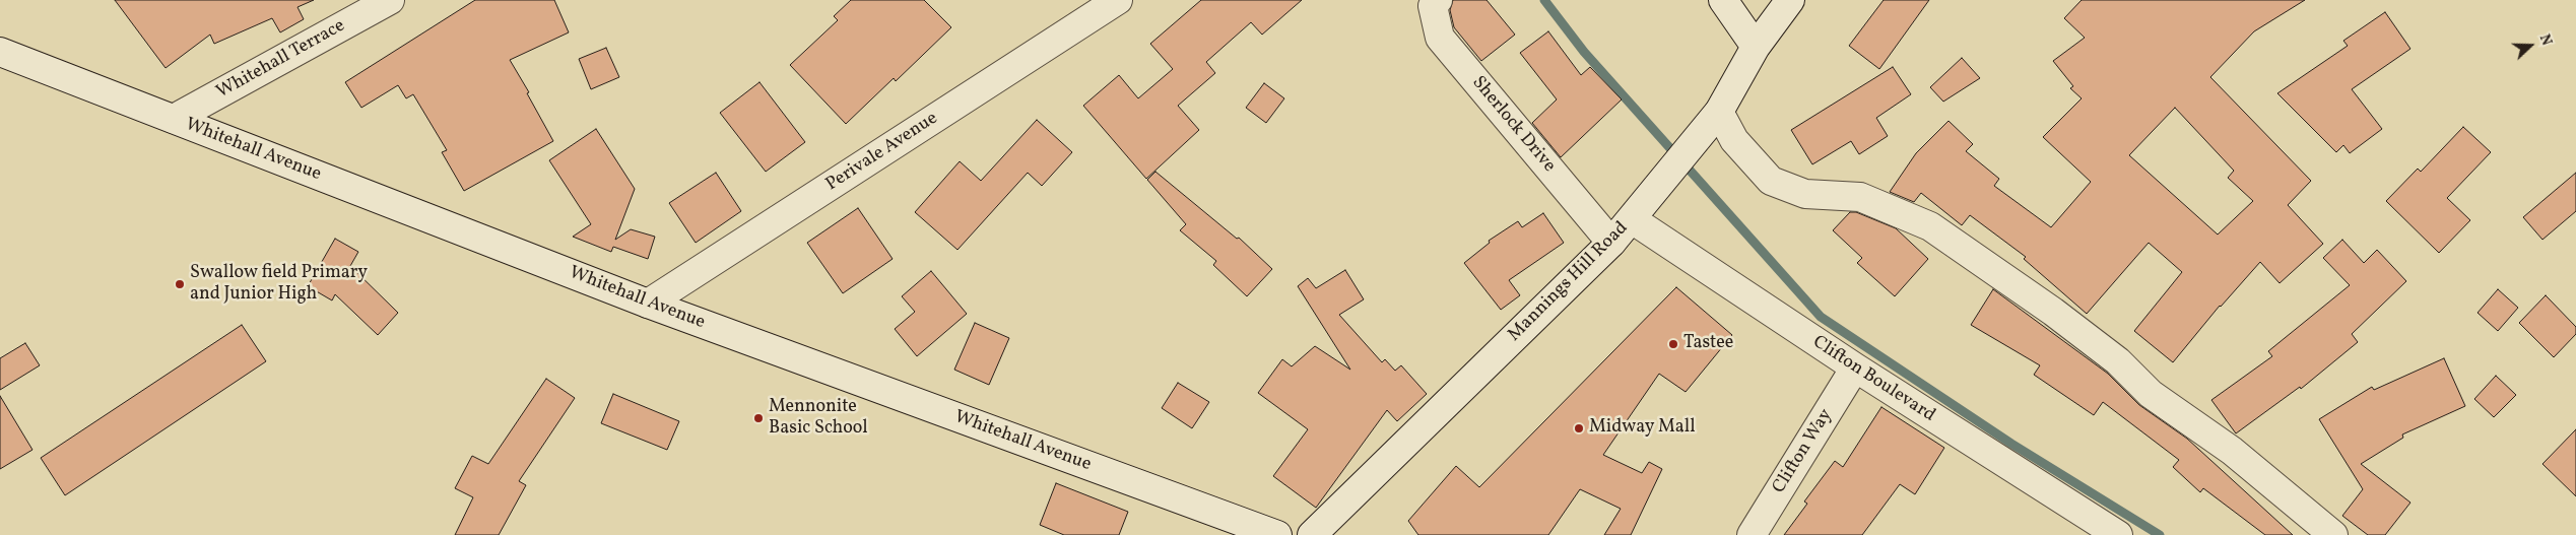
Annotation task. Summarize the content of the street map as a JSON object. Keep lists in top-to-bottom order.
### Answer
{
  "streets": {
    "street": [
      "Whitehall Terrace",
      "Sherlock Drive",
      "Whitehall Avenue",
      "Perivale Avenue",
      "Mannings Hill Road",
      "Clifton Boulevard",
      "Clifton Way"
    ]
  },
  "crossings": [
    ["Whitehall Terrace", "Whitehall Avenue"],
    ["Sherlock Drive", "Mannings Hill Road"],
    ["Whitehall Avenue", "Perivale Avenue"],
    ["Mannings Hill Road", "Clifton Boulevard"],
    ["Clifton Boulevard", "Clifton Way"]
  ],
  "places": [
    "Swallow field Primary and Junior High",
    "Tastee",
    "Mennonite Basic School",
    "Midway Mall"
  ],
  "north": "right"
}
